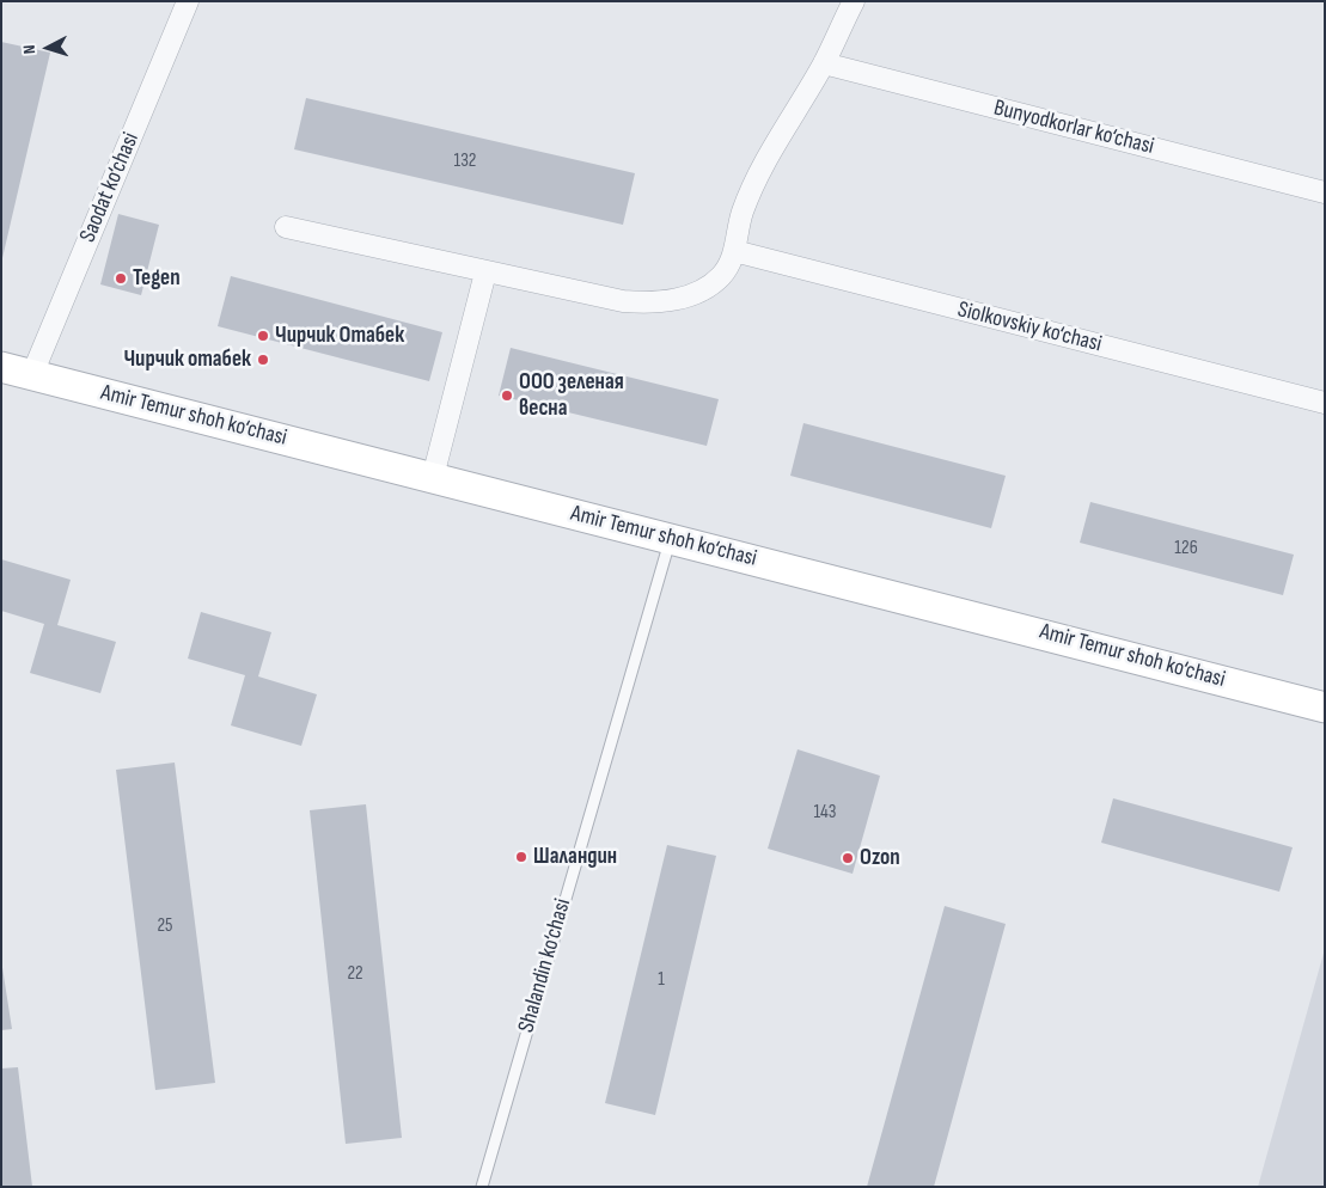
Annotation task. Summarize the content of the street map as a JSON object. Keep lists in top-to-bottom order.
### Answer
{
  "streets": {
    "main road": ["Amir Temur shoh ko‘chasi"],
    "street": ["Bunyodkorlar ko‘chasi", "Saodat ko‘chasi", "Siolkovskiy ko‘chasi"],
    "lane": ["Shalandin ko‘chasi"]
  },
  "crossings": [
    ["Saodat ko‘chasi", "Amir Temur shoh ko‘chasi"],
    ["Amir Temur shoh ko‘chasi", "Shalandin ko‘chasi"]
  ],
  "places": [
    "Tegen",
    "Чирчик Отабек",
    "Чирчик отабек",
    "ООО зеленая весна",
    "Шаландин",
    "Ozon"
  ],
  "house_numbers": [
    "132",
    "126",
    "143",
    "25",
    "22",
    "1"
  ],
  "north": "left"
}
